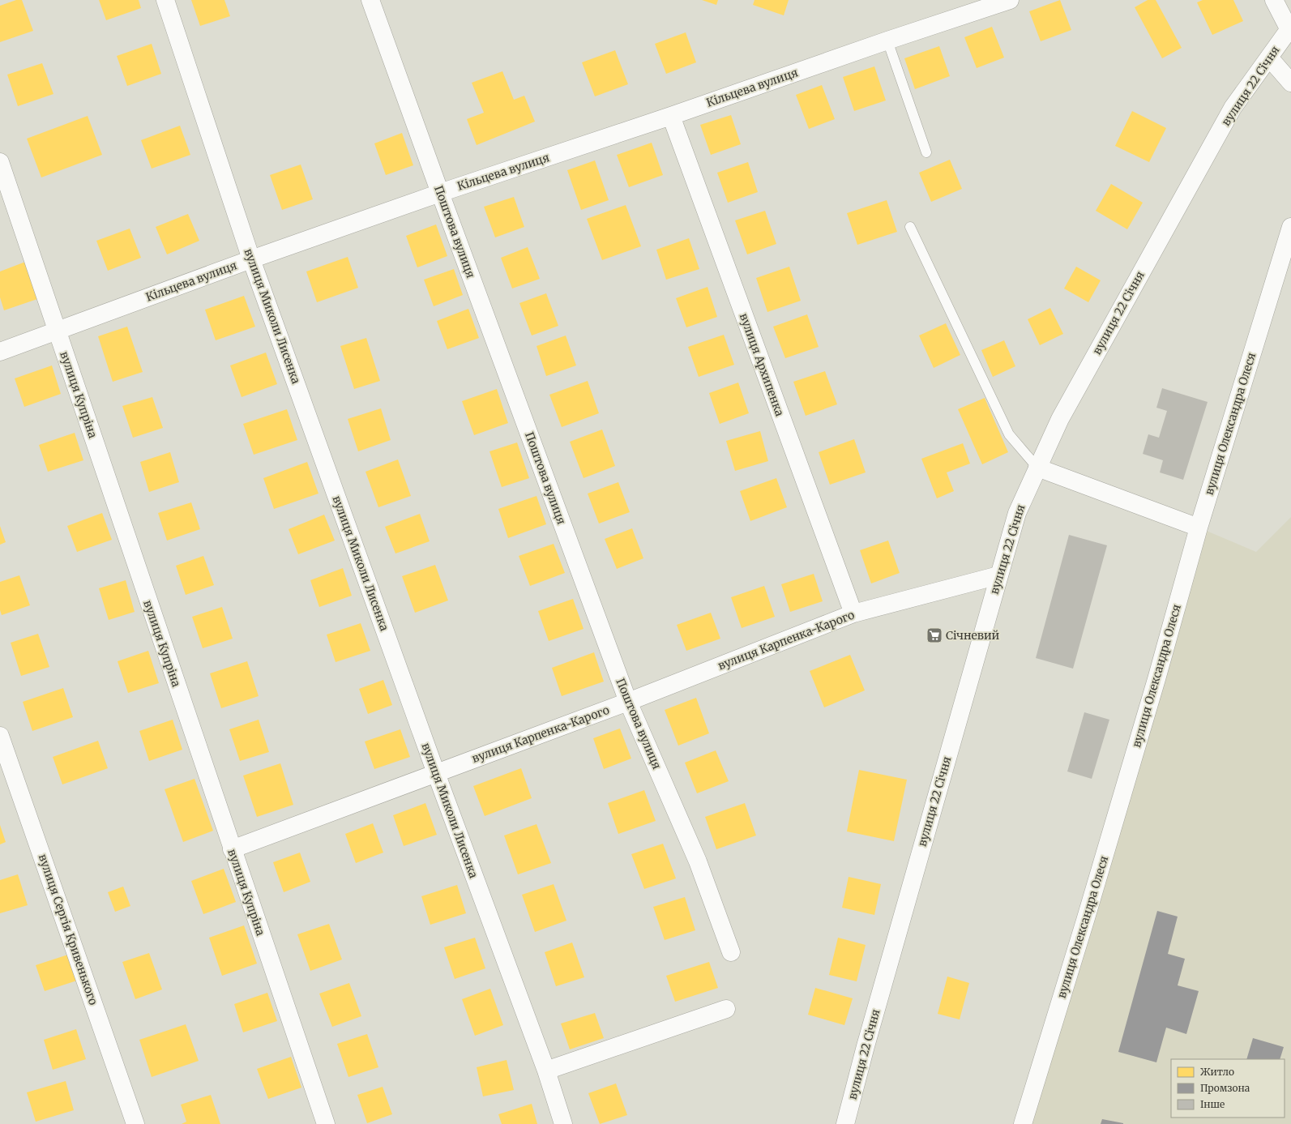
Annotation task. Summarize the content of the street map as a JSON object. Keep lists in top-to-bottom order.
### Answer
{
  "streets": {
    "street": [
      "вулиця 22 Січня",
      "Кільцева вулиця",
      "Поштова вулиця",
      "вулиця Миколи Лисенка",
      "вулиця Архипенка",
      "вулиця Купріна",
      "вулиця Олександра Олеся",
      "вулиця Карпенка-Карого",
      "вулиця Сергія Кривенького"
    ]
  },
  "crossings": [
    ["вулиця 22 Січня", "вулиця Карпенка-Карого"],
    ["Кільцева вулиця", "Поштова вулиця"],
    ["Кільцева вулиця", "вулиця Миколи Лисенка"],
    ["Кільцева вулиця", "вулиця Архипенка"],
    ["Кільцева вулиця", "вулиця Купріна"],
    ["Поштова вулиця", "вулиця Карпенка-Карого"],
    ["вулиця Миколи Лисенка", "вулиця Карпенка-Карого"],
    ["вулиця Архипенка", "вулиця Карпенка-Карого"],
    ["вулиця Купріна", "вулиця Карпенка-Карого"]
  ],
  "places": {
    "supermarket": ["Січневий"]
  },
  "legend": ["Житло", "Промзона", "Інше"]
}
